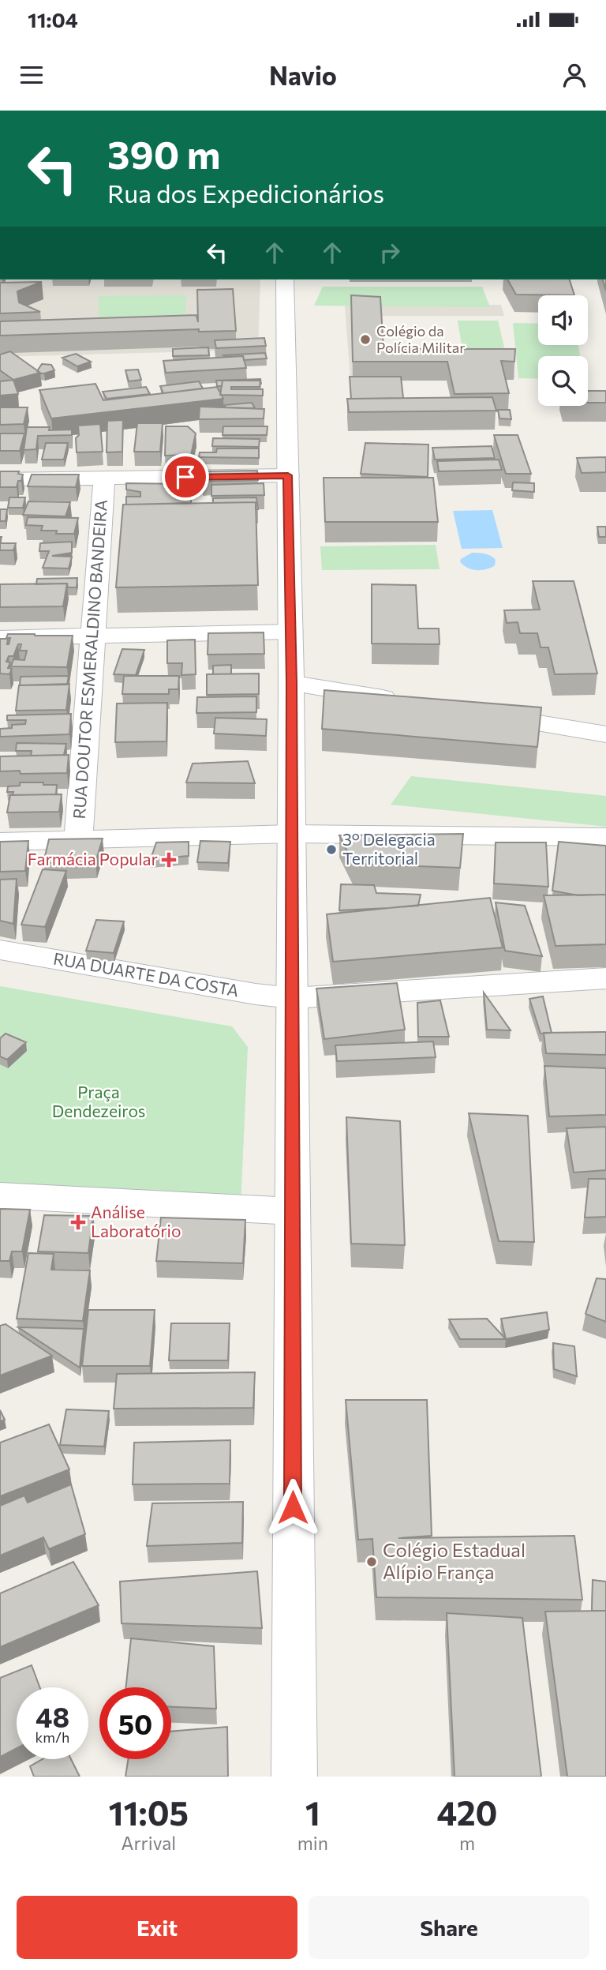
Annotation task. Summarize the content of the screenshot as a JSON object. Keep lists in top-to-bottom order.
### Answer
{
  "streets": {
    "street": ["RUA DOUTOR ESMERALDINO BANDEIRA", "RUA DUARTE DA COSTA"]
  },
  "parks": ["Praça Dendezeiros"],
  "places": {
    "other": ["Colégio da Polícia Militar", "3° Delegacia Territorial", "Colégio Estadual Alípio França"],
    "health": ["Farmácia Popular", "Análise Laboratório"]
  },
  "page": {
    "status": "11:04",
    "header": "Navio",
    "turn": ["390 m", "Rua dos Expedicionários"],
    "speed": "48 km/h",
    "limit": "50",
    "eta": [
      "11:05",
      "Arrival",
      "1",
      "min",
      "420",
      "m"
    ],
    "buttons": ["Exit", "Share"]
  }
}
